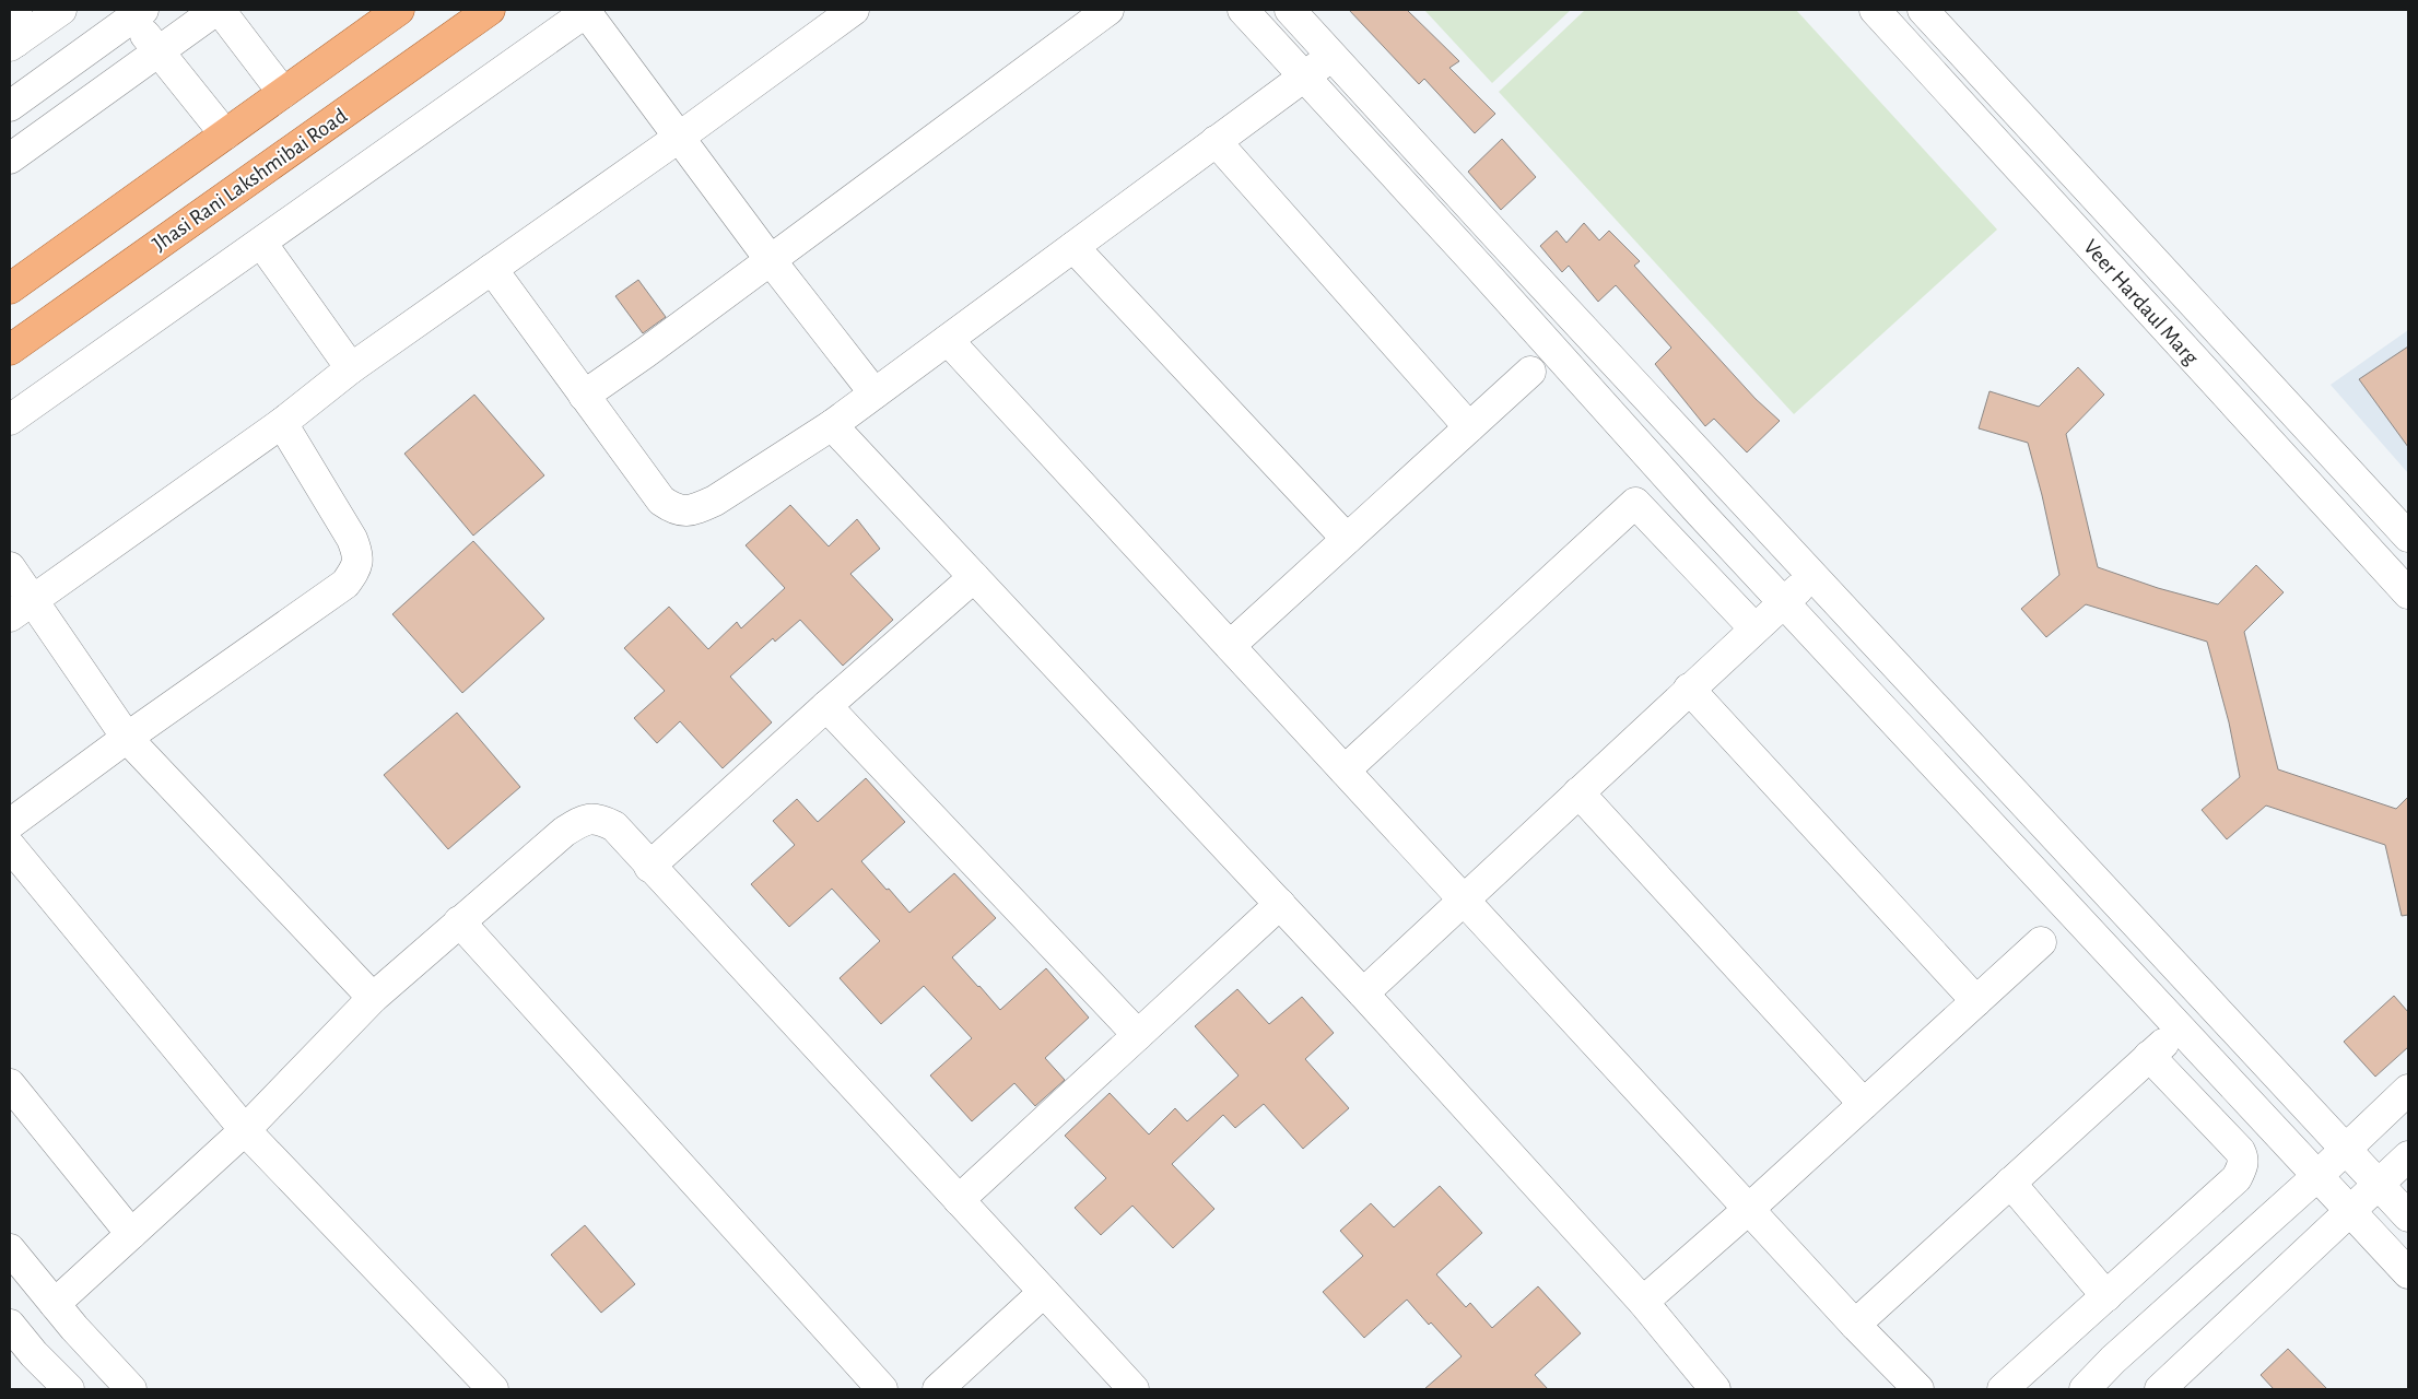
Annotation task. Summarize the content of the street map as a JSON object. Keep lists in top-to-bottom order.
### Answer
{
  "streets": {
    "main road": ["Jhasi Rani Lakshmibai Road"],
    "street": ["Veer Hardaul Marg"]
  }
}
